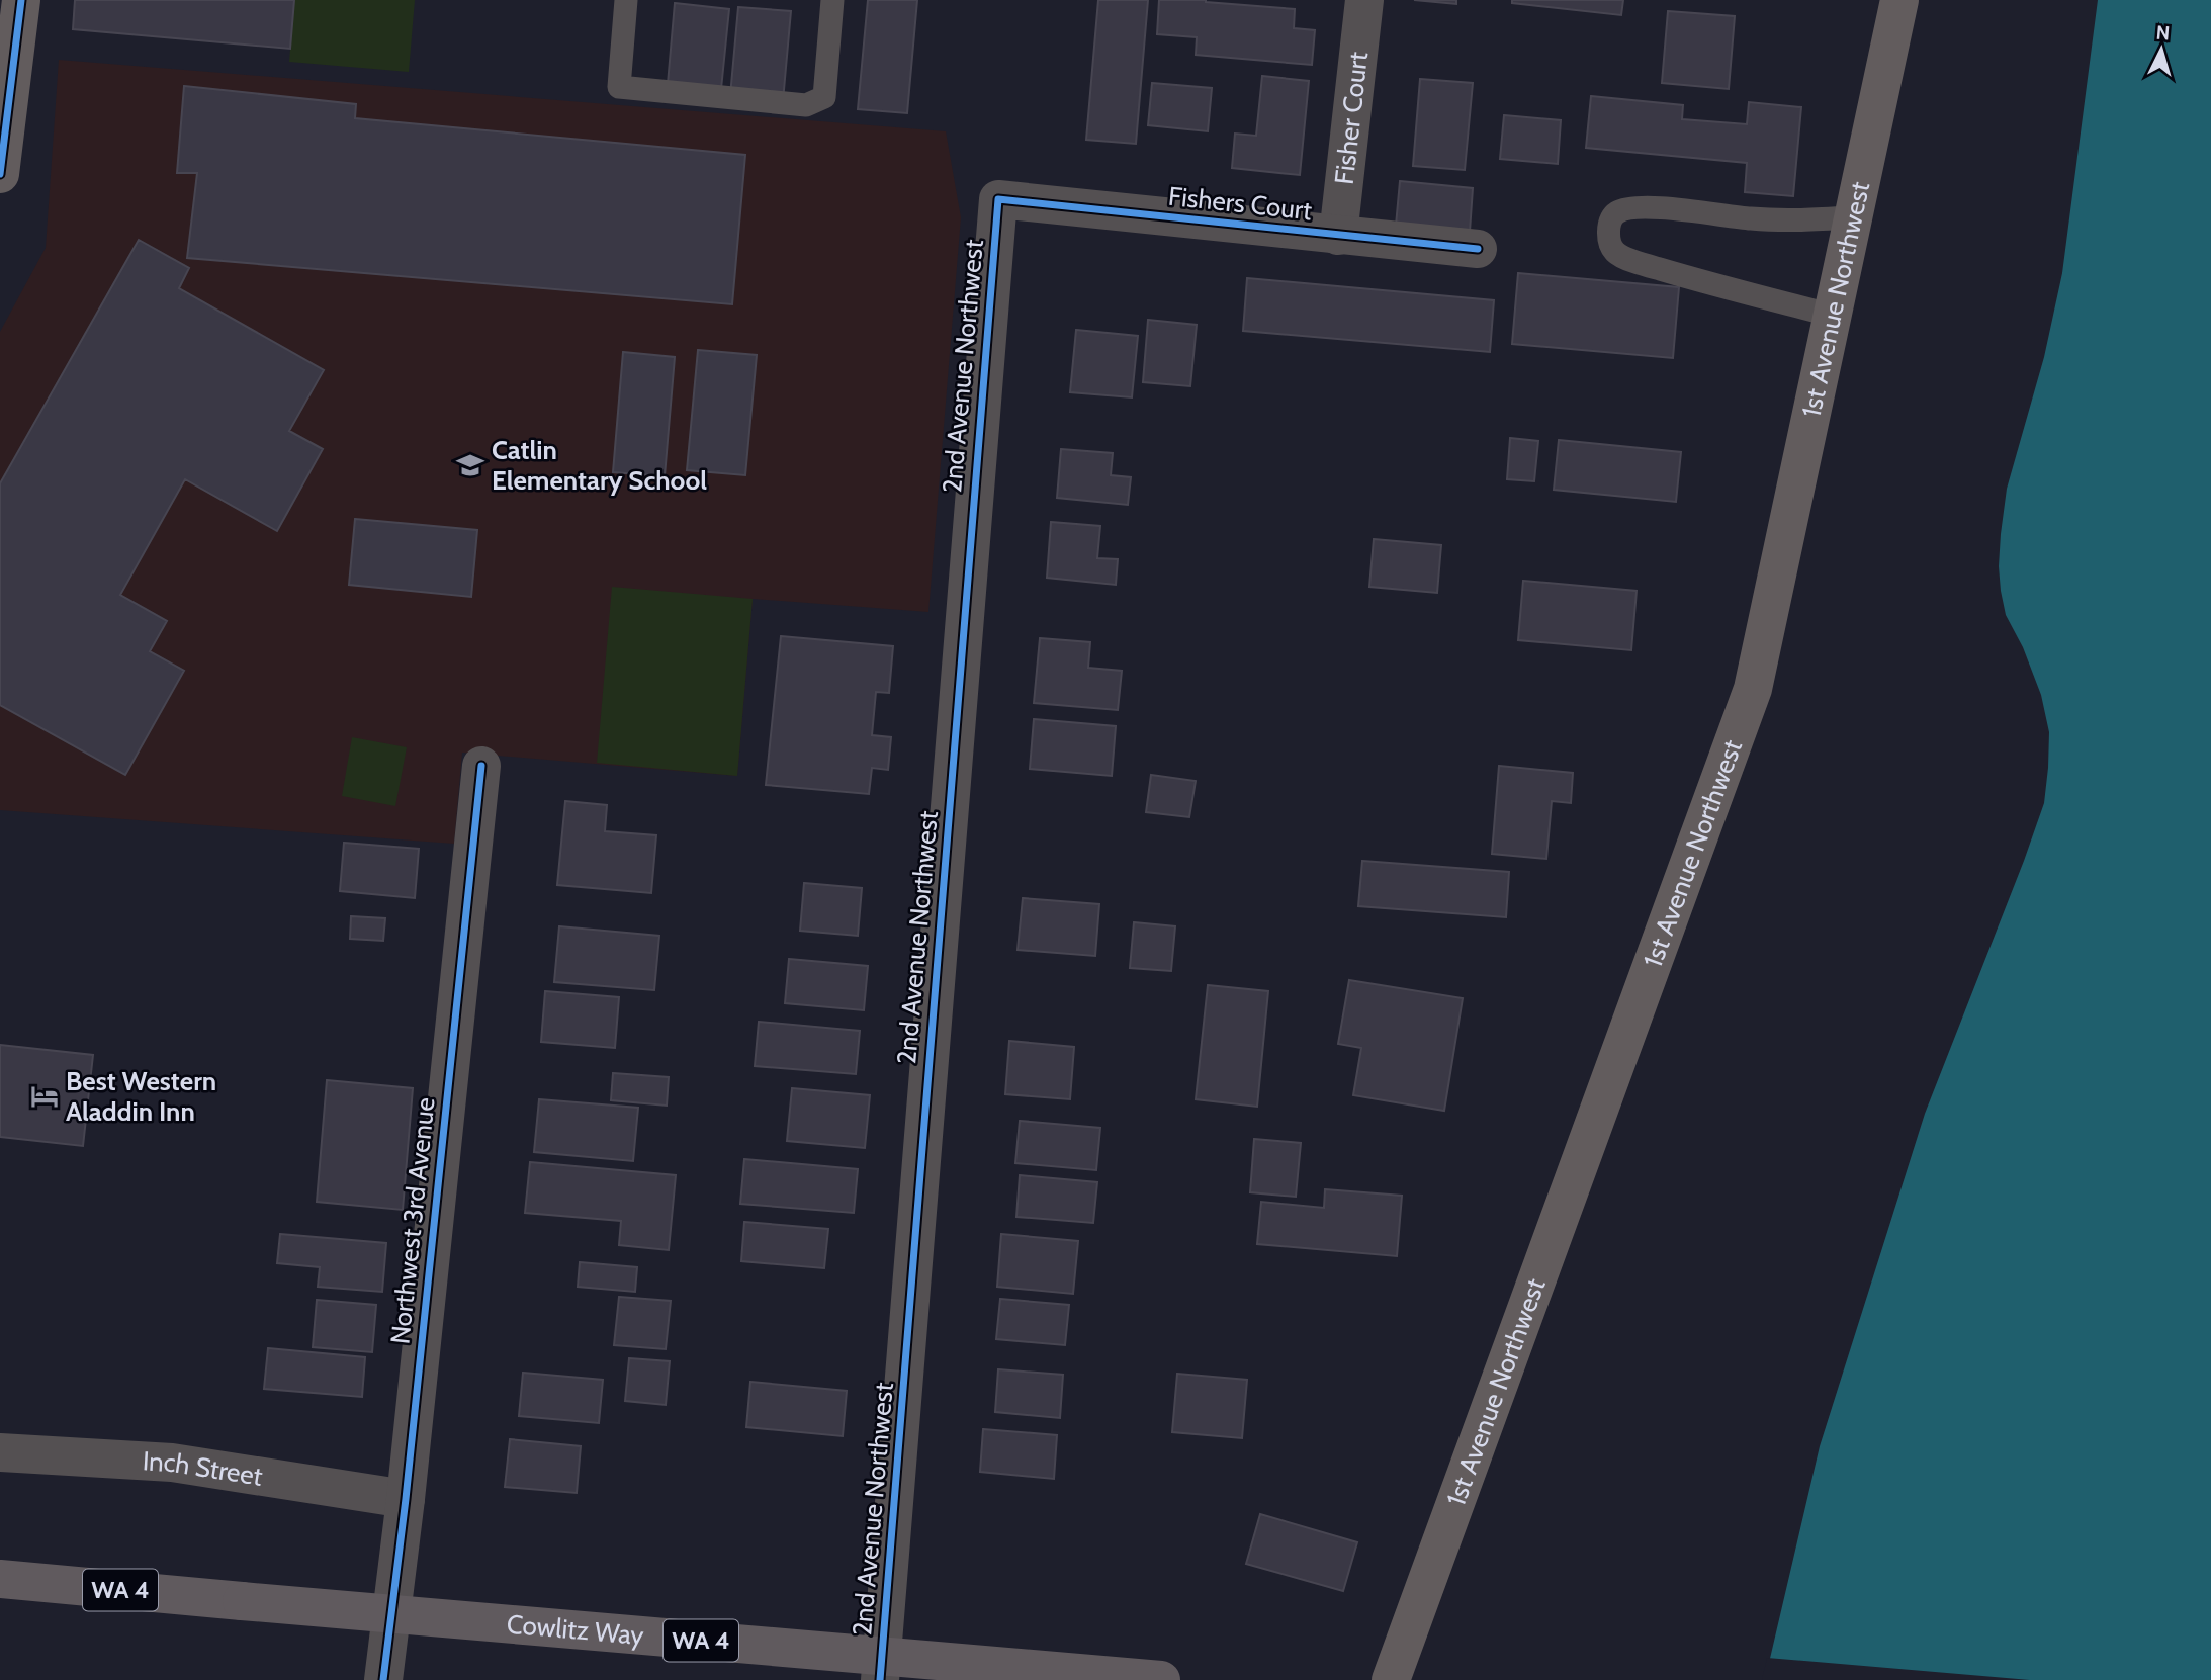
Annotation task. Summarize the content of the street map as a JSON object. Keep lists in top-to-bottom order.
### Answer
{
  "streets": {
    "main road": ["1st Avenue Northwest", "WA 4", "Cowlitz Way"],
    "street": [
      "Fisher Court",
      "Fishers Court",
      "2nd Avenue Northwest",
      "Northwest 3rd Avenue",
      "Inch Street"
    ]
  },
  "crossings": [
    ["Fisher Court", "Fishers Court"],
    ["Fishers Court", "2nd Avenue Northwest"],
    ["Northwest 3rd Avenue", "Inch Street"]
  ],
  "places": {
    "school or university": ["Catlin Elementary School"],
    "hotel": ["Best Western Aladdin Inn"]
  },
  "north": "top"
}
